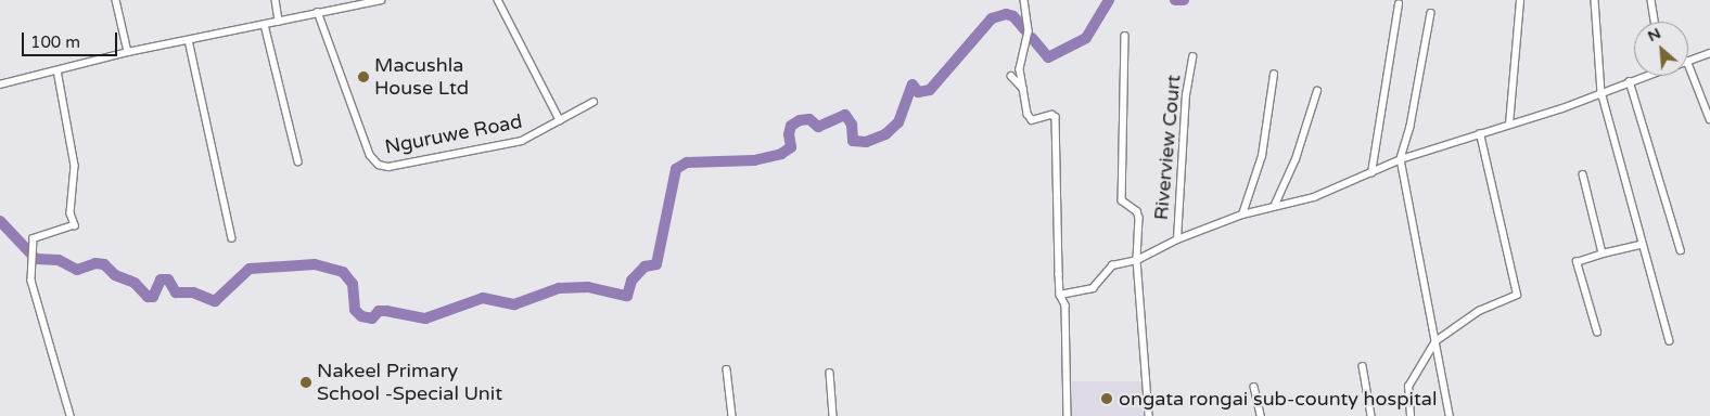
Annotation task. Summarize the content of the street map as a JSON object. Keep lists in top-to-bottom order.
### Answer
{
  "streets": {
    "street": ["Nguruwe Road", "Riverview Court"]
  },
  "places": ["Macushla House Ltd", "Nakeel Primary School -Special Unit", "ongata rongai sub-county hospital"],
  "scale_bar": "100 m",
  "north": "top left"
}
